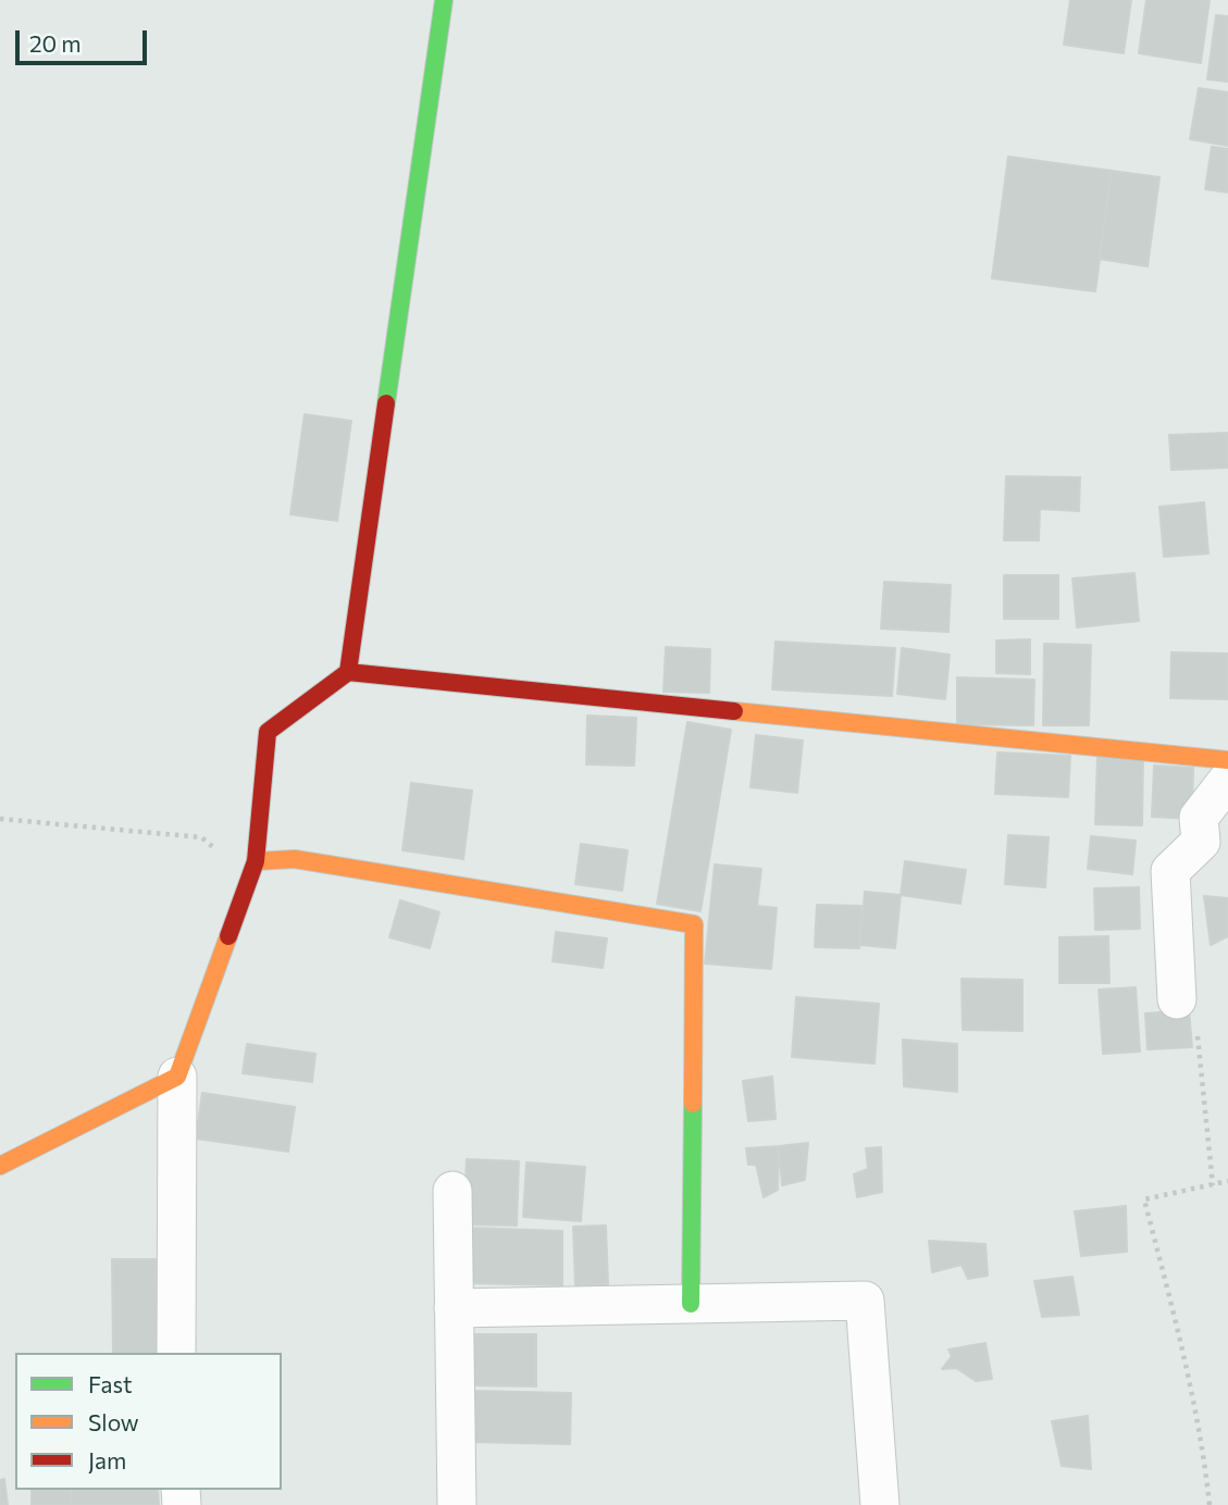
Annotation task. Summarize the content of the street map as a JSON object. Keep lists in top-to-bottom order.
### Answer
{
  "legend": ["Fast", "Slow", "Jam"],
  "scale_bar": "20 m"
}
